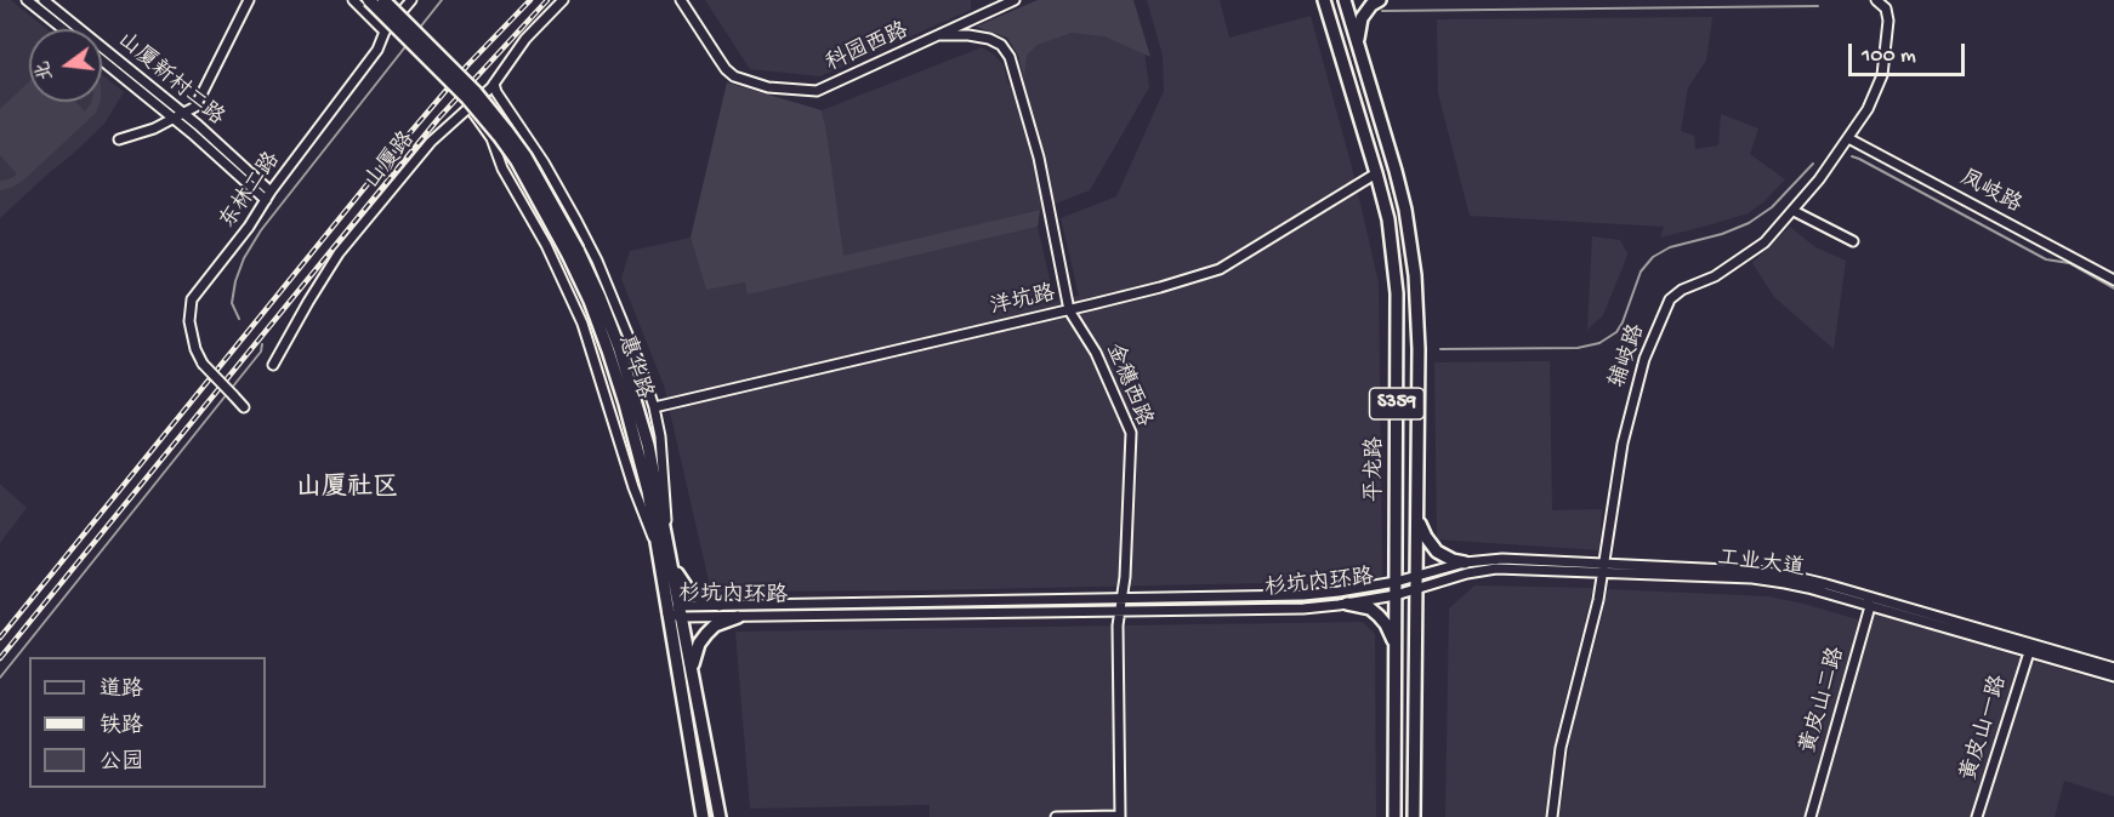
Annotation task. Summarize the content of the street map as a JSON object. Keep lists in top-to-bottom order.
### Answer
{
  "streets": {
    "main road": ["惠华路", "S359", "平龙路"],
    "street": [
      "科园西路",
      "山厦新村二路",
      "山厦路",
      "东林二路",
      "凤岐路",
      "洋坑路",
      "辅岐路",
      "金穗西路",
      "工业大道",
      "杉坑内环路",
      "黄皮山二路",
      "黄皮山一路"
    ]
  },
  "crossings": [
    ["科园西路", "金穗西路"],
    ["山厦新村二路", "东林二路"],
    ["凤岐路", "辅岐路"],
    ["洋坑路", "金穗西路"],
    ["洋坑路", "平龙路"],
    ["辅岐路", "工业大道"],
    ["惠华路", "杉坑内环路"],
    ["金穗西路", "杉坑内环路"],
    ["平龙路", "工业大道"],
    ["平龙路", "杉坑内环路"],
    ["工业大道", "杉坑内环路"],
    ["工业大道", "黄皮山二路"],
    ["工业大道", "黄皮山一路"]
  ],
  "districts": ["山厦社区"],
  "legend": ["道路", "铁路", "公园"],
  "scale_bar": "100 m",
  "north": "left"
}
